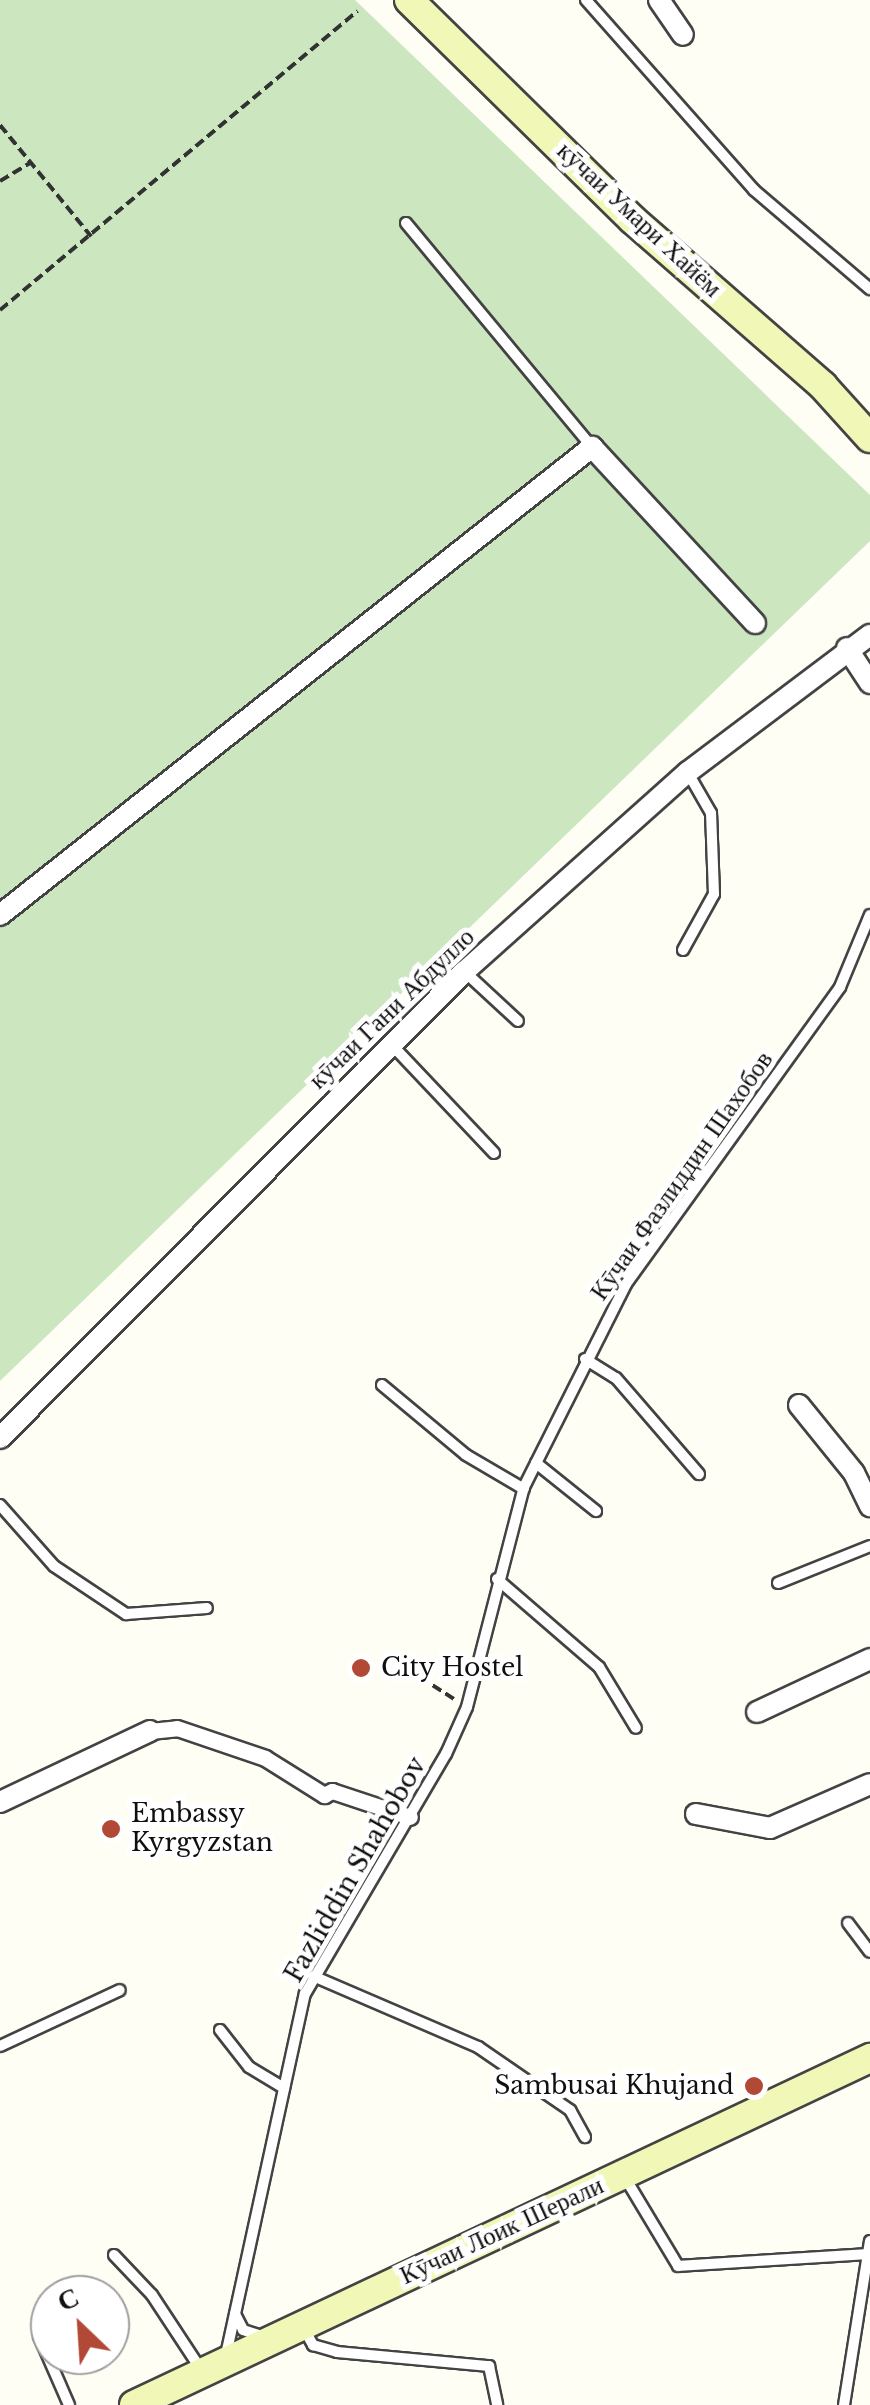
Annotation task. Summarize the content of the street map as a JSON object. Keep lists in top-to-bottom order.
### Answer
{
  "streets": {
    "main road": ["кӯчаи Умари Хайём", "Кӯчаи Лоик Шерали"],
    "street": ["кӯчаи Гани Абдулло"],
    "lane": ["Кӯчаи Фазлиддин Шахобов", "Fazliddin Shahobov"]
  },
  "crossings": [
    ["Кӯчаи Фазлиддин Шахобов", "Fazliddin Shahobov"],
    ["Fazliddin Shahobov", "Кӯчаи Лоик Шерали"]
  ],
  "places": ["City Hostel", "Embassy Kyrgyzstan", "Sambusai Khujand"],
  "north": "top left"
}
